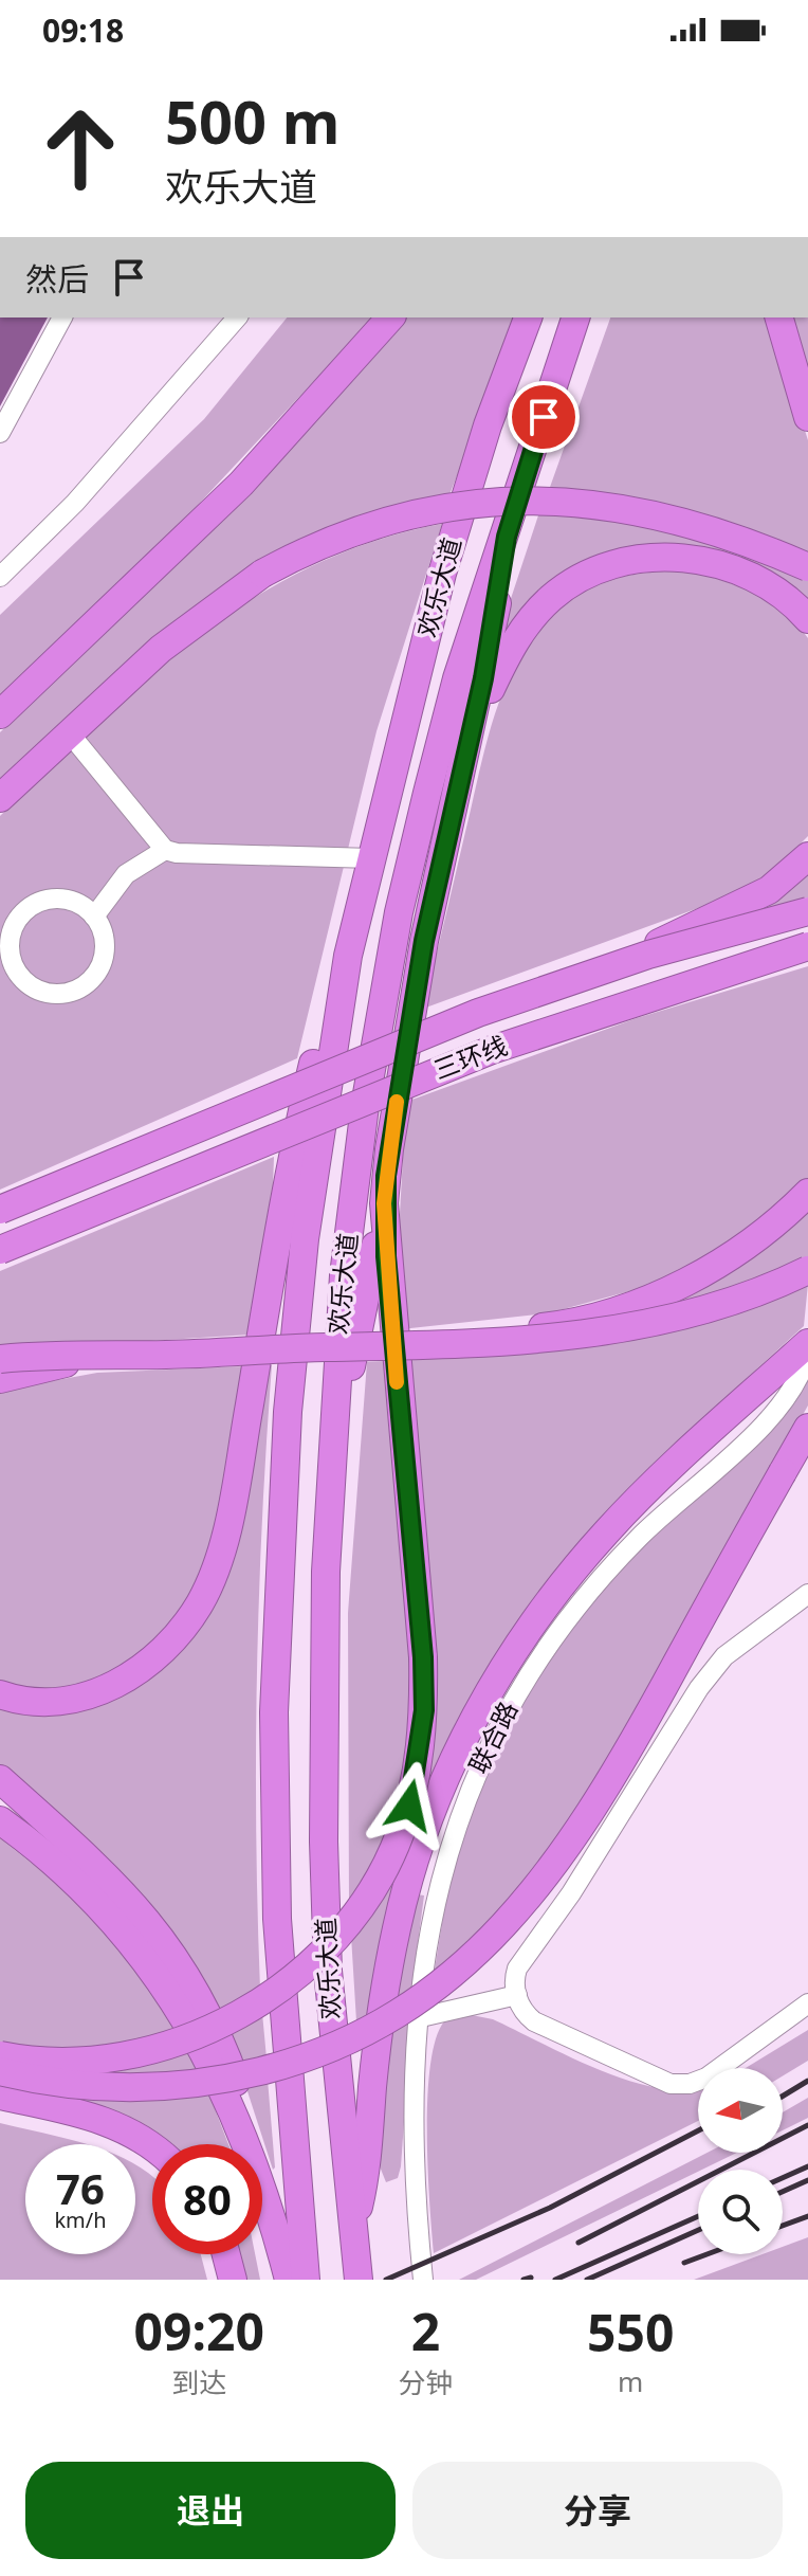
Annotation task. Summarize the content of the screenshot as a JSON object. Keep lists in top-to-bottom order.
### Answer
{
  "streets": {
    "highway": ["欢乐大道", "三环线"],
    "street": ["联合路"]
  },
  "north": "left",
  "page": {
    "status": "09:18",
    "turn": ["500 m", "欢乐大道"],
    "then": "然后",
    "speed": "76 km/h",
    "limit": "80",
    "eta": [
      "09:20",
      "到达",
      "2",
      "分钟",
      "550",
      "m"
    ],
    "buttons": ["退出", "分享"]
  }
}
